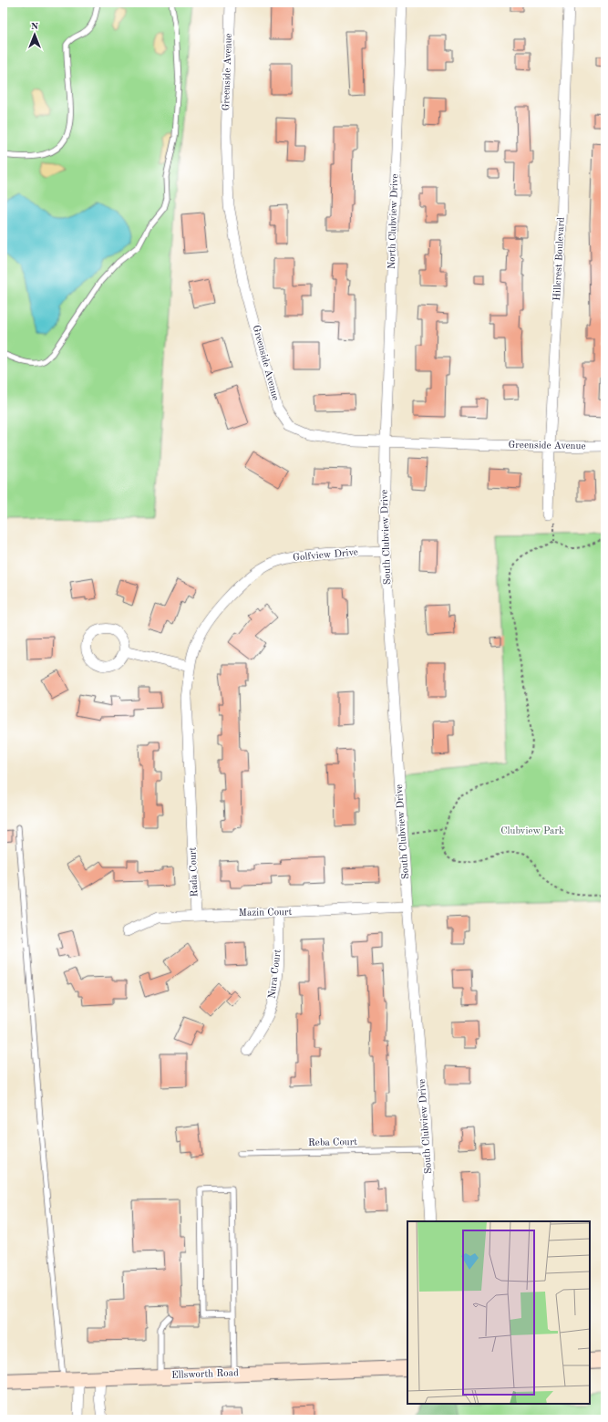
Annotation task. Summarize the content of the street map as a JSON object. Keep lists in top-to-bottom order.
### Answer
{
  "streets": {
    "main road": ["Ellsworth Road"],
    "street": [
      "Greenside Avenue",
      "North Clubview Drive",
      "Hillcrest Boulevard",
      "South Clubview Drive",
      "Golfview Drive",
      "Rada Court",
      "Mazin Court",
      "Nura Court"
    ],
    "lane": ["Reba Court"]
  },
  "crossings": [
    ["Greenside Avenue", "North Clubview Drive"],
    ["Greenside Avenue", "Hillcrest Boulevard"],
    ["Greenside Avenue", "South Clubview Drive"],
    ["North Clubview Drive", "South Clubview Drive"],
    ["South Clubview Drive", "Golfview Drive"],
    ["South Clubview Drive", "Mazin Court"],
    ["South Clubview Drive", "Reba Court"],
    ["Golfview Drive", "Rada Court"],
    ["Rada Court", "Mazin Court"],
    ["Mazin Court", "Nura Court"]
  ],
  "parks": ["Clubview Park"],
  "north": "top"
}
